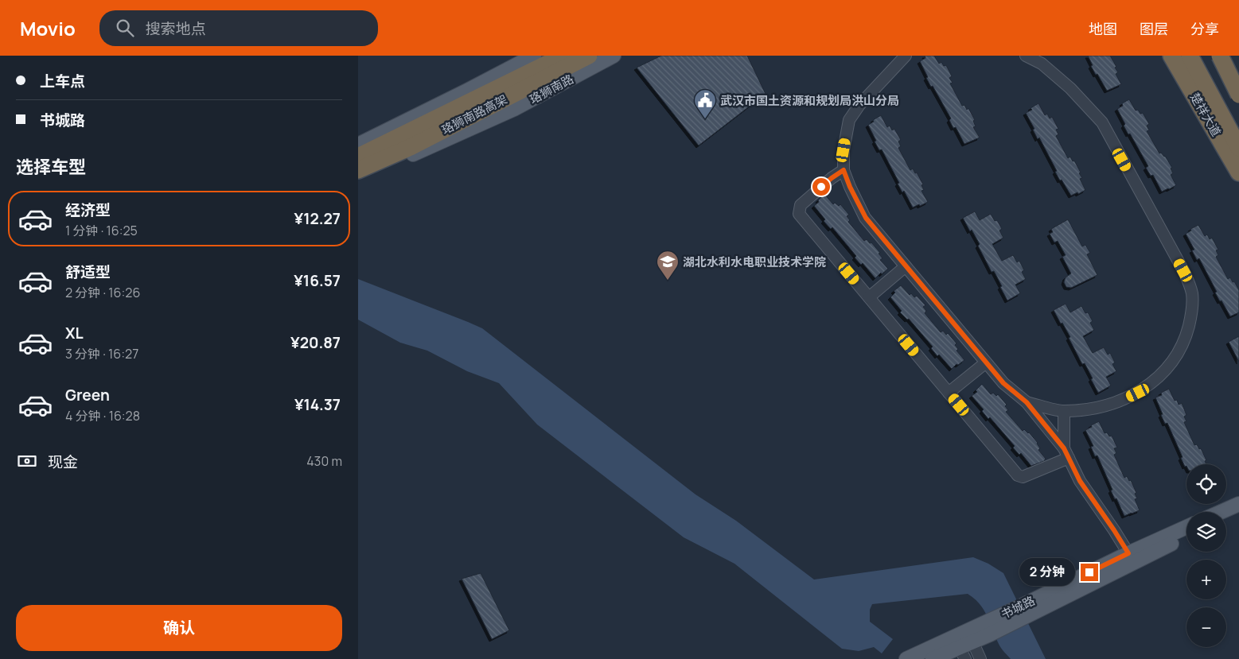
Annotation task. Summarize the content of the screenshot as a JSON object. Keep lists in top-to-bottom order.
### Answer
{
  "streets": {
    "highway": ["珞狮南路高架", "楚祥大道"],
    "main road": ["珞狮南路", "书城路"]
  },
  "places": {
    "public building": ["武汉市国土资源和规划局洪山分局"],
    "school or university": ["湖北水利水电职业技术学院"]
  },
  "page": {
    "header": "Movio",
    "search": "搜索地点",
    "nav": ["地图", "图层", "分享"],
    "banner": ["上车点", "书城路"],
    "heading": "选择车型",
    "list": [
      {
        "name": "经济型",
        "note": "1 分钟 · 16:25",
        "value": "¥12.27"
      },
      {
        "name": "舒适型",
        "note": "2 分钟 · 16:26",
        "value": "¥16.57"
      },
      {
        "name": "XL",
        "note": "3 分钟 · 16:27",
        "value": "¥20.87"
      },
      {
        "name": "Green",
        "note": "4 分钟 · 16:28",
        "value": "¥14.37"
      }
    ],
    "pay": ["现金", "430 m"],
    "map_buttons": ["+", "−"],
    "bubble": "2 分钟",
    "buttons": "确认"
  }
}
